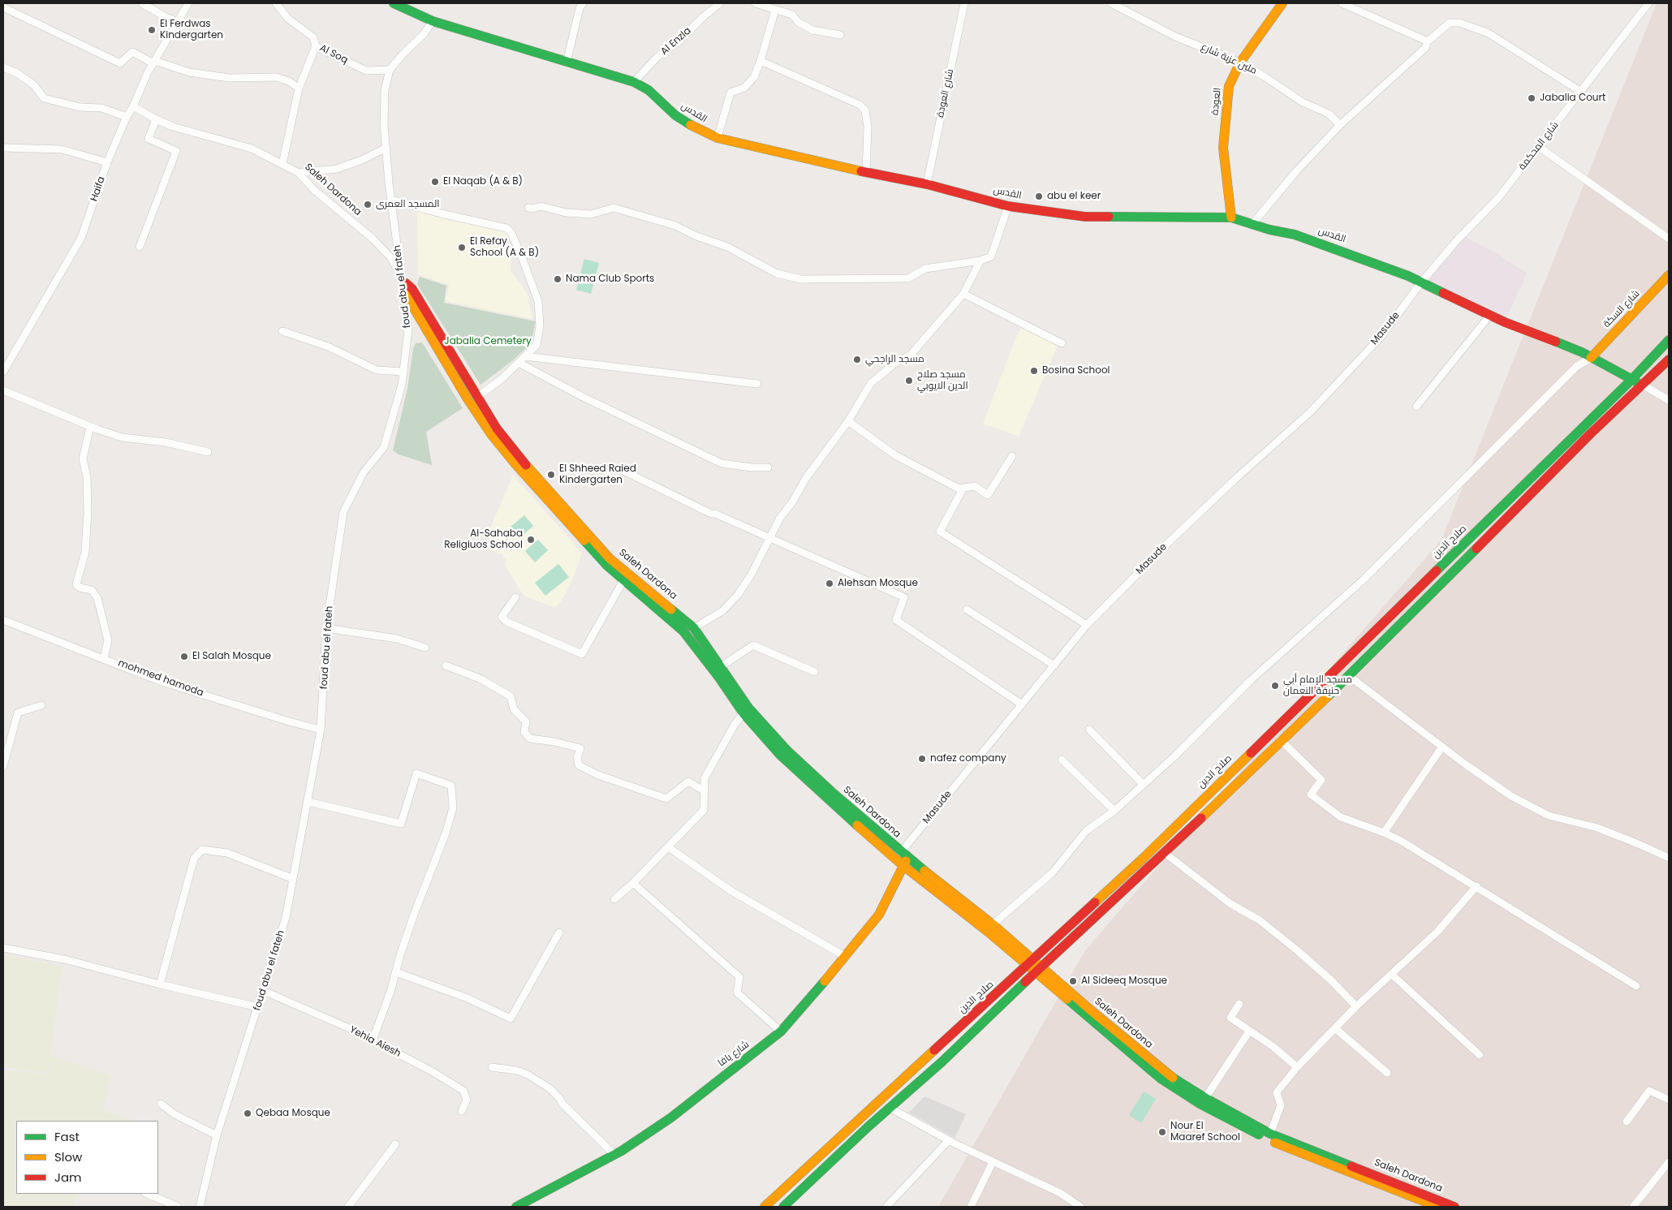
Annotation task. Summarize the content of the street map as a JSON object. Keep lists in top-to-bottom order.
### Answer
{
  "streets": {
    "main road": [
      "العودة",
      "القدس",
      "Saleh Dardona",
      "شارع السكة",
      "صلاح الدين",
      "شارع يافا"
    ],
    "street": [
      "Al Enzla",
      "Al Soq",
      "ملين عزبة شارع",
      "شارع العودة",
      "شارع المحكمة",
      "Haifa",
      "foud abu el fateh",
      "Masude",
      "mohmed hamoda",
      "Yehia Aiesh"
    ]
  },
  "crossings": [
    ["Al Enzla", "القدس"],
    ["Al Soq", "foud abu el fateh"],
    ["ملين عزبة شارع", "العودة"],
    ["شارع العودة", "القدس"],
    ["العودة", "القدس"],
    ["القدس", "شارع المحكمة"],
    ["القدس", "شارع السكة"],
    ["القدس", "Masude"],
    ["القدس", "صلاح الدين"],
    ["شارع المحكمة", "Masude"],
    ["Haifa", "Saleh Dardona"],
    ["Saleh Dardona", "foud abu el fateh"],
    ["Saleh Dardona", "Masude"],
    ["Saleh Dardona", "صلاح الدين"],
    ["Saleh Dardona", "شارع يافا"],
    ["foud abu el fateh", "mohmed hamoda"],
    ["foud abu el fateh", "Yehia Aiesh"],
    ["Masude", "شارع يافا"]
  ],
  "parks": ["Jabalia Cemetery"],
  "places": [
    "El Ferdwas Kindergarten",
    "Jabalia Court",
    "El Naqab (A & B)",
    "abu el keer",
    "المسجد العمرى",
    "El Refay School (A & B)",
    "Nama Club Sports",
    "مسجد الراجحي",
    "Bosina School",
    "مسجد صلاح الدين الايوبي",
    "El Shheed Raied Kindergarten",
    "Al-Sahaba Religiuos School",
    "Alehsan Mosque",
    "El Salah Mosque",
    "مسجد الإمام أبي حنيفة النعمان",
    "nafez company",
    "Al Sideeq Mosque",
    "Qebaa Mosque",
    "Nour El Maaref School"
  ],
  "legend": ["Fast", "Slow", "Jam"]
}
